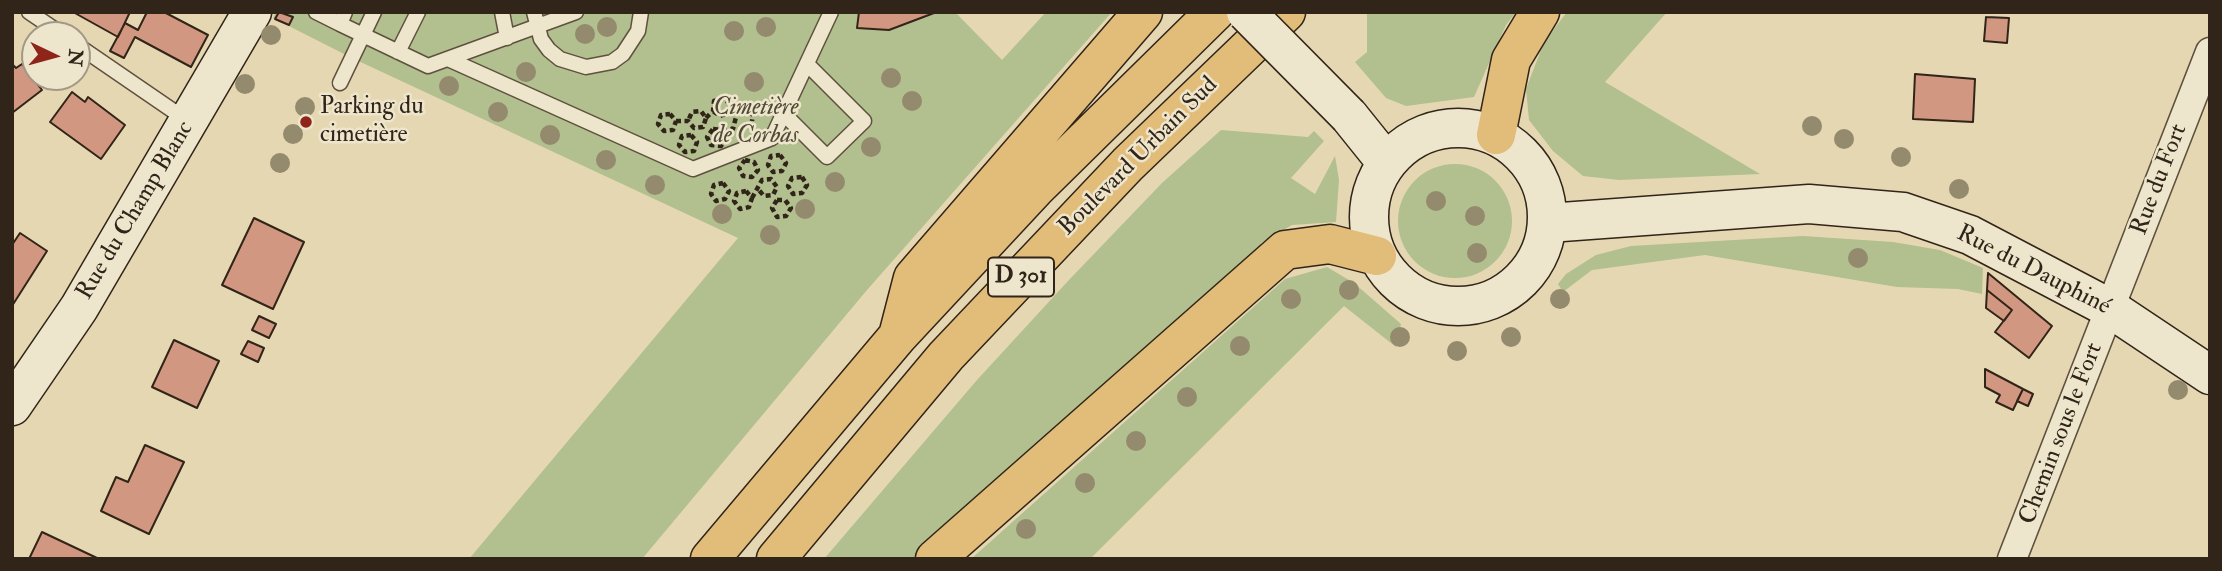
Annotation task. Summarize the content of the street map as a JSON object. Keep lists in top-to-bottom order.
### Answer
{
  "streets": {
    "highway": ["Boulevard Urbain Sud", "D 301"],
    "main road": ["Rue du Champ Blanc", "Rue du Dauphiné"],
    "street": ["Rue du Fort", "Chemin sous le Fort"]
  },
  "crossings": [
    ["Rue du Fort", "Rue du Dauphiné"],
    ["Rue du Fort", "Chemin sous le Fort"],
    ["Rue du Dauphiné", "Chemin sous le Fort"]
  ],
  "parks": ["Cimetière de Corbas"],
  "places": ["Parking du cimetière"],
  "north": "right"
}
